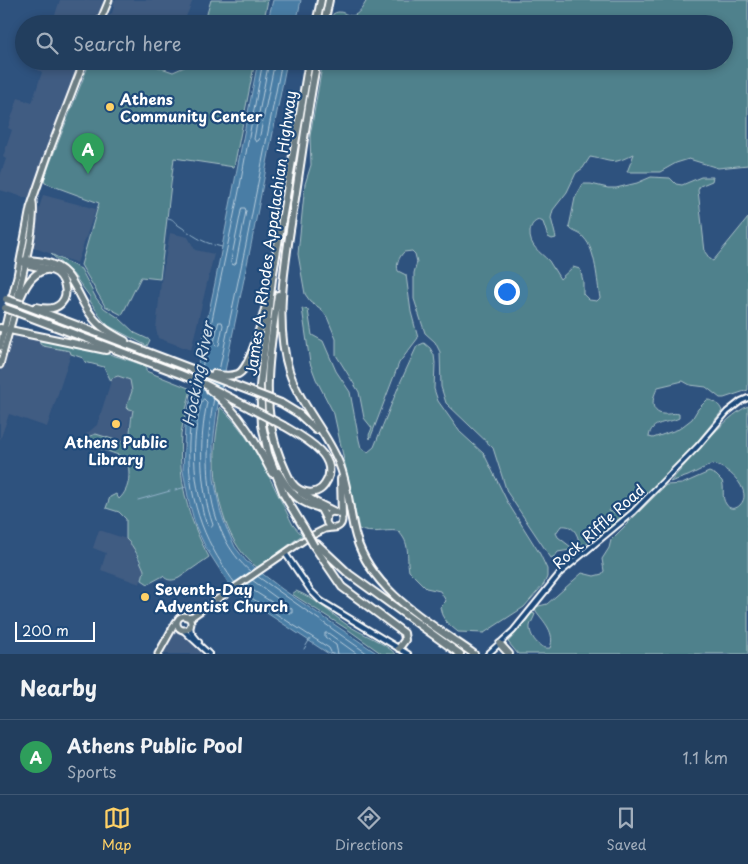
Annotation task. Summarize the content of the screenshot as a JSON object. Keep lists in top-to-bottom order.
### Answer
{
  "streets": {
    "highway": ["James A. Rhodes Appalachian Highway"],
    "street": ["Rock Riffle Road"]
  },
  "water": ["Hocking River"],
  "places": ["Athens Community Center", "Athens Public Library", "Seventh-Day Adventist Church"],
  "scale_bar": "200 m",
  "page": {
    "search": "Search here",
    "pins": "A",
    "scale": "200 m",
    "heading": "Nearby",
    "list": [
      {
        "mark": "A",
        "name": "Athens Public Pool",
        "note": "Sports",
        "value": "1.1 km"
      }
    ],
    "nav": ["Map", "Directions", "Saved"]
  }
}
